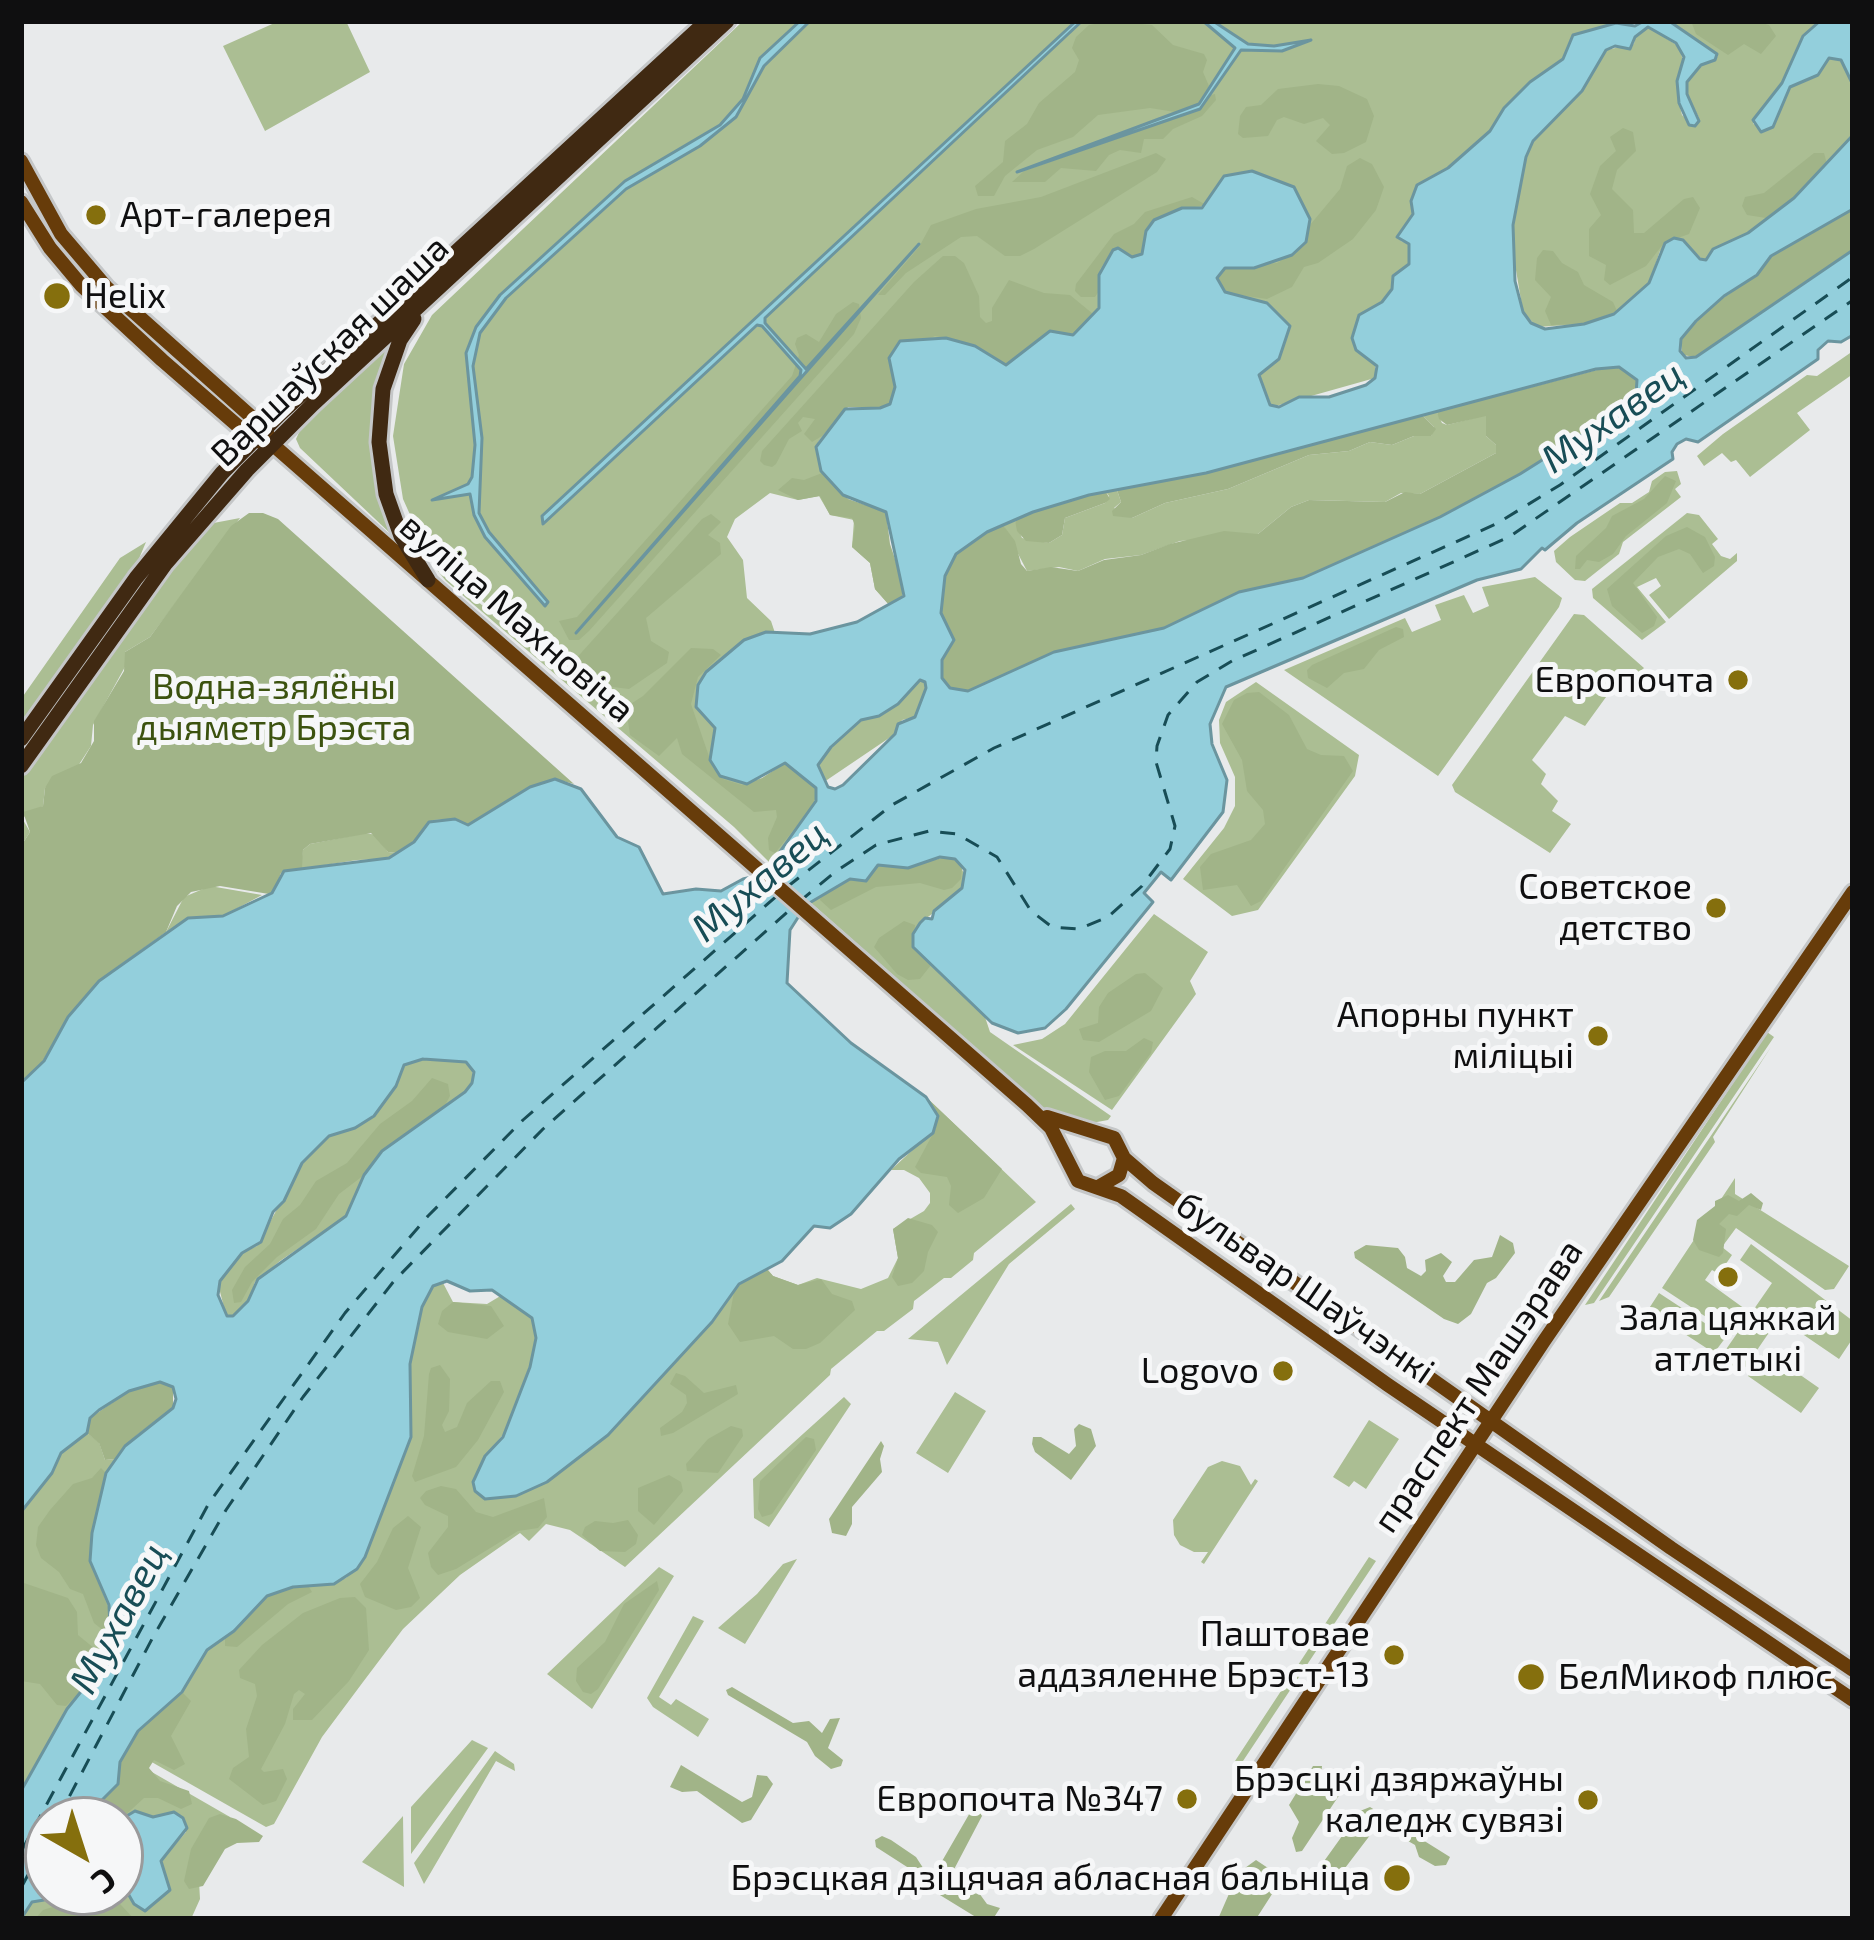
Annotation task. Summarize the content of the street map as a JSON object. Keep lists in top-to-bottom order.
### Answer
{
  "streets": {
    "highway": ["Варшаўская шаша"],
    "main road": ["вуліца Махновіча", "бульвар Шаўчэнкі", "праспект Машэрава"]
  },
  "crossings": [
    ["Варшаўская шаша", "вуліца Махновіча"],
    ["вуліца Махновіча", "бульвар Шаўчэнкі"],
    ["бульвар Шаўчэнкі", "праспект Машэрава"]
  ],
  "water": ["Мухавец"],
  "parks": ["Водна-зялёны дыяметр Брэста"],
  "places": [
    "Арт-галерея",
    "Helix",
    "Европочта",
    "Советское детство",
    "Апорны пункт міліцыі",
    "Зала цяжкай атлетыкі",
    "Logovo",
    "Паштовае аддзяленне Брэст-13",
    "БелМикоф плюс",
    "Европочта №347",
    "Брэсцкі дзяржаўны каледж сувязі",
    "Брэсцкая дзіцячая абласная бальніца"
  ],
  "north": "bottom right"
}
